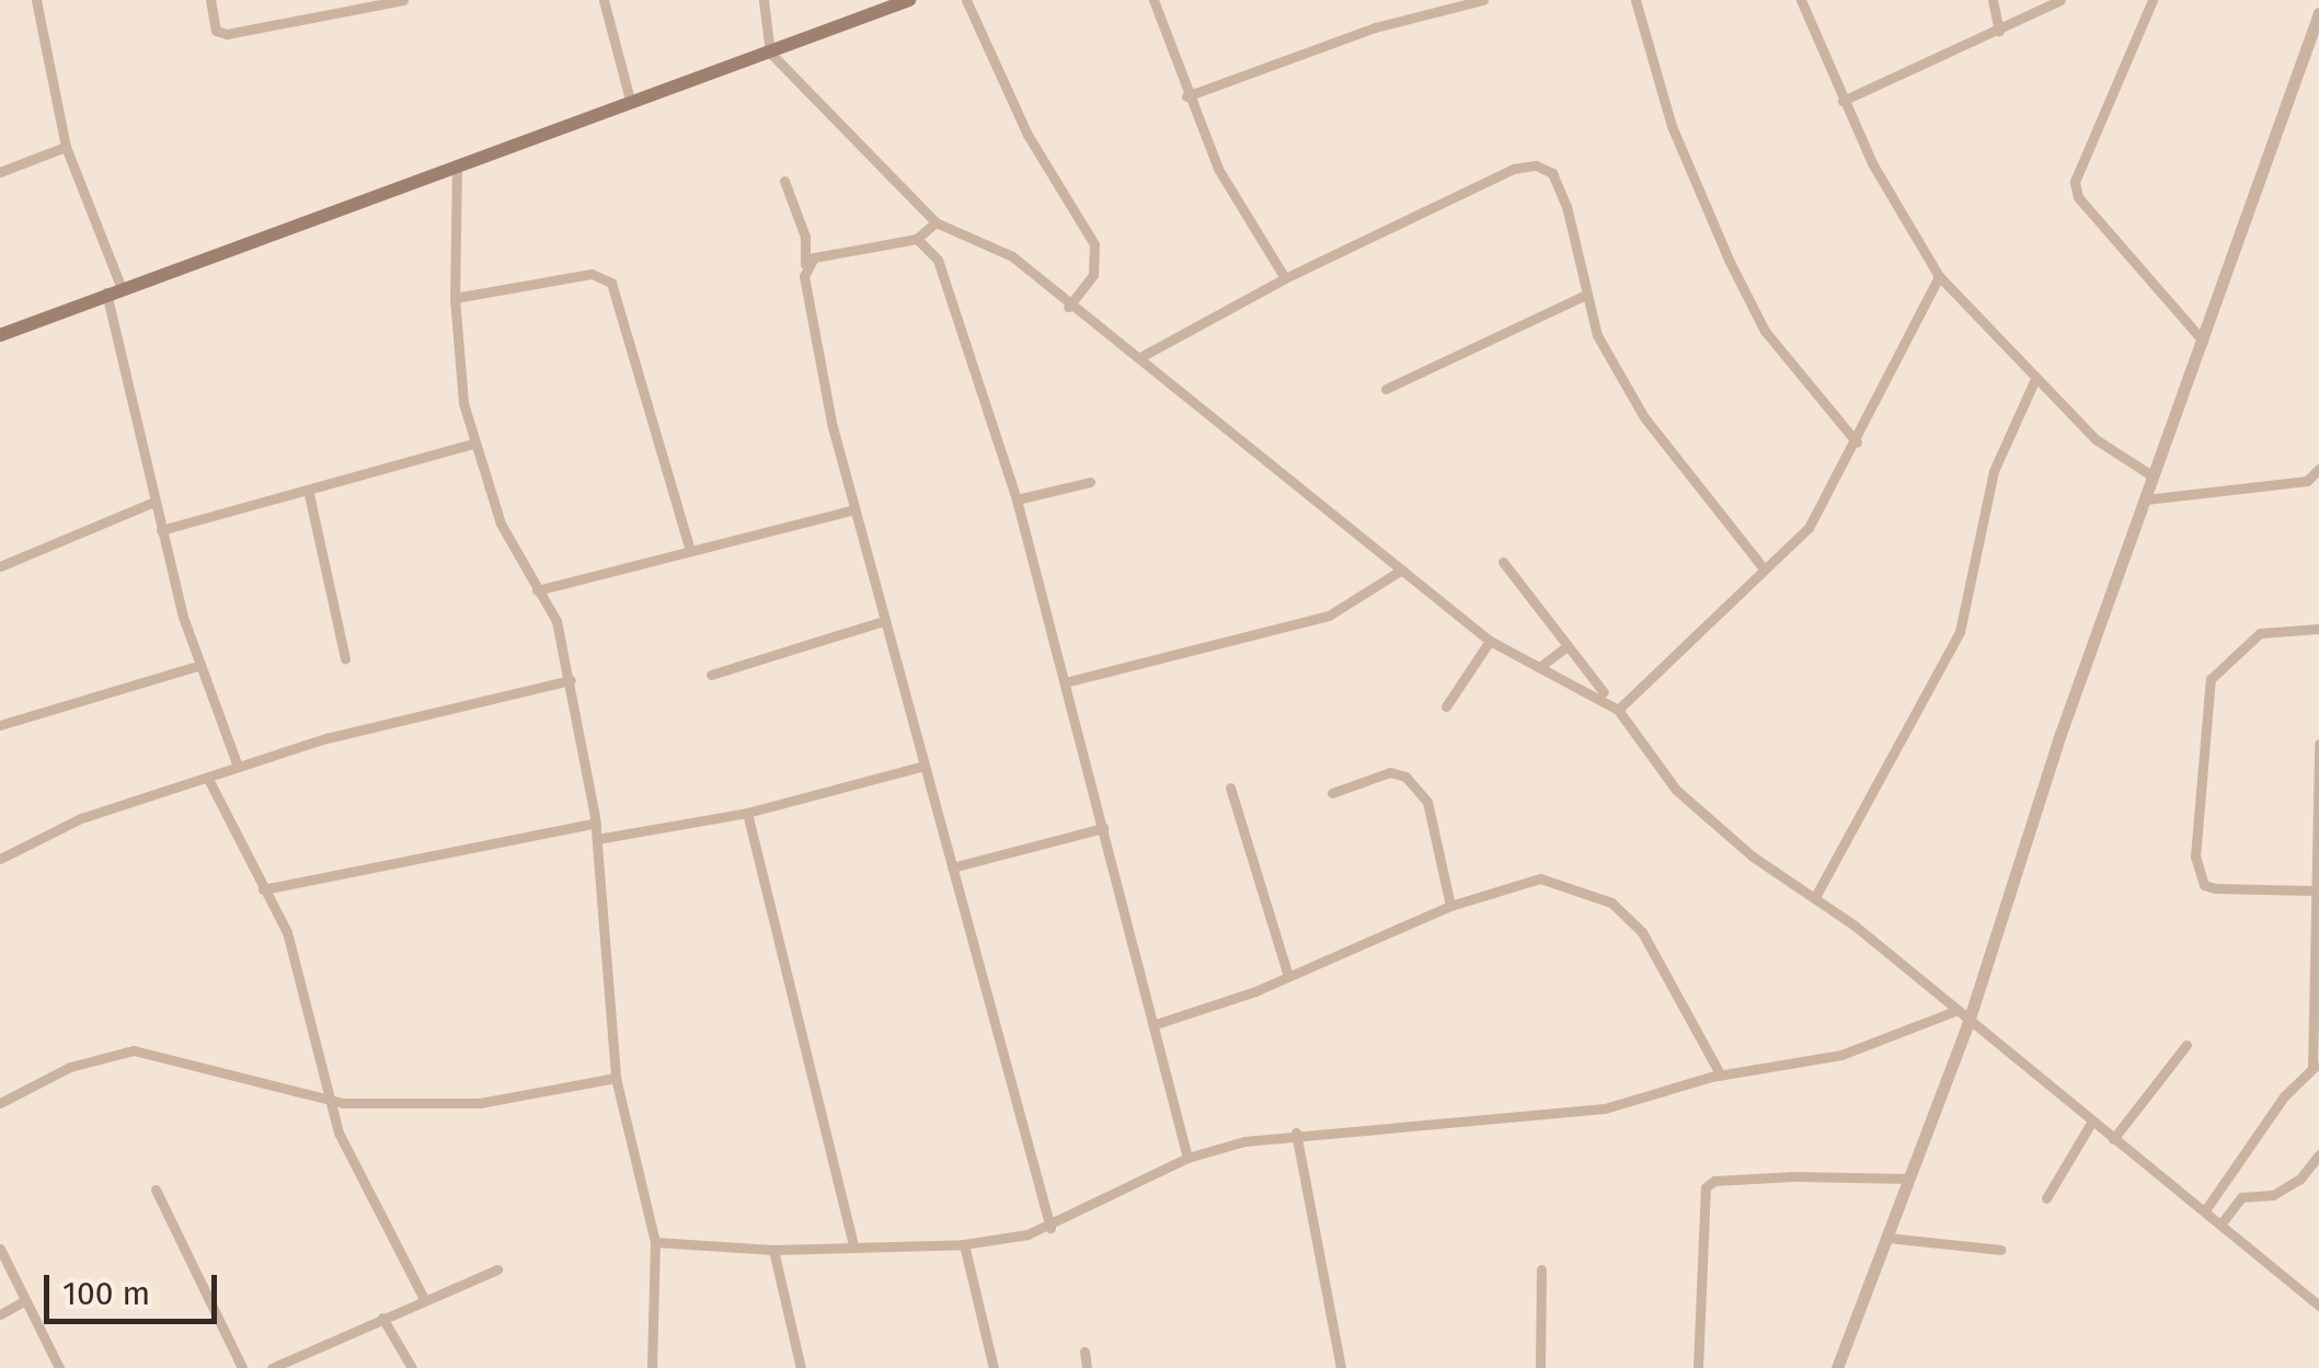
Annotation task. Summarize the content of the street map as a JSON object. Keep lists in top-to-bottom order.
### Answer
{
  "scale_bar": "100 m"
}
